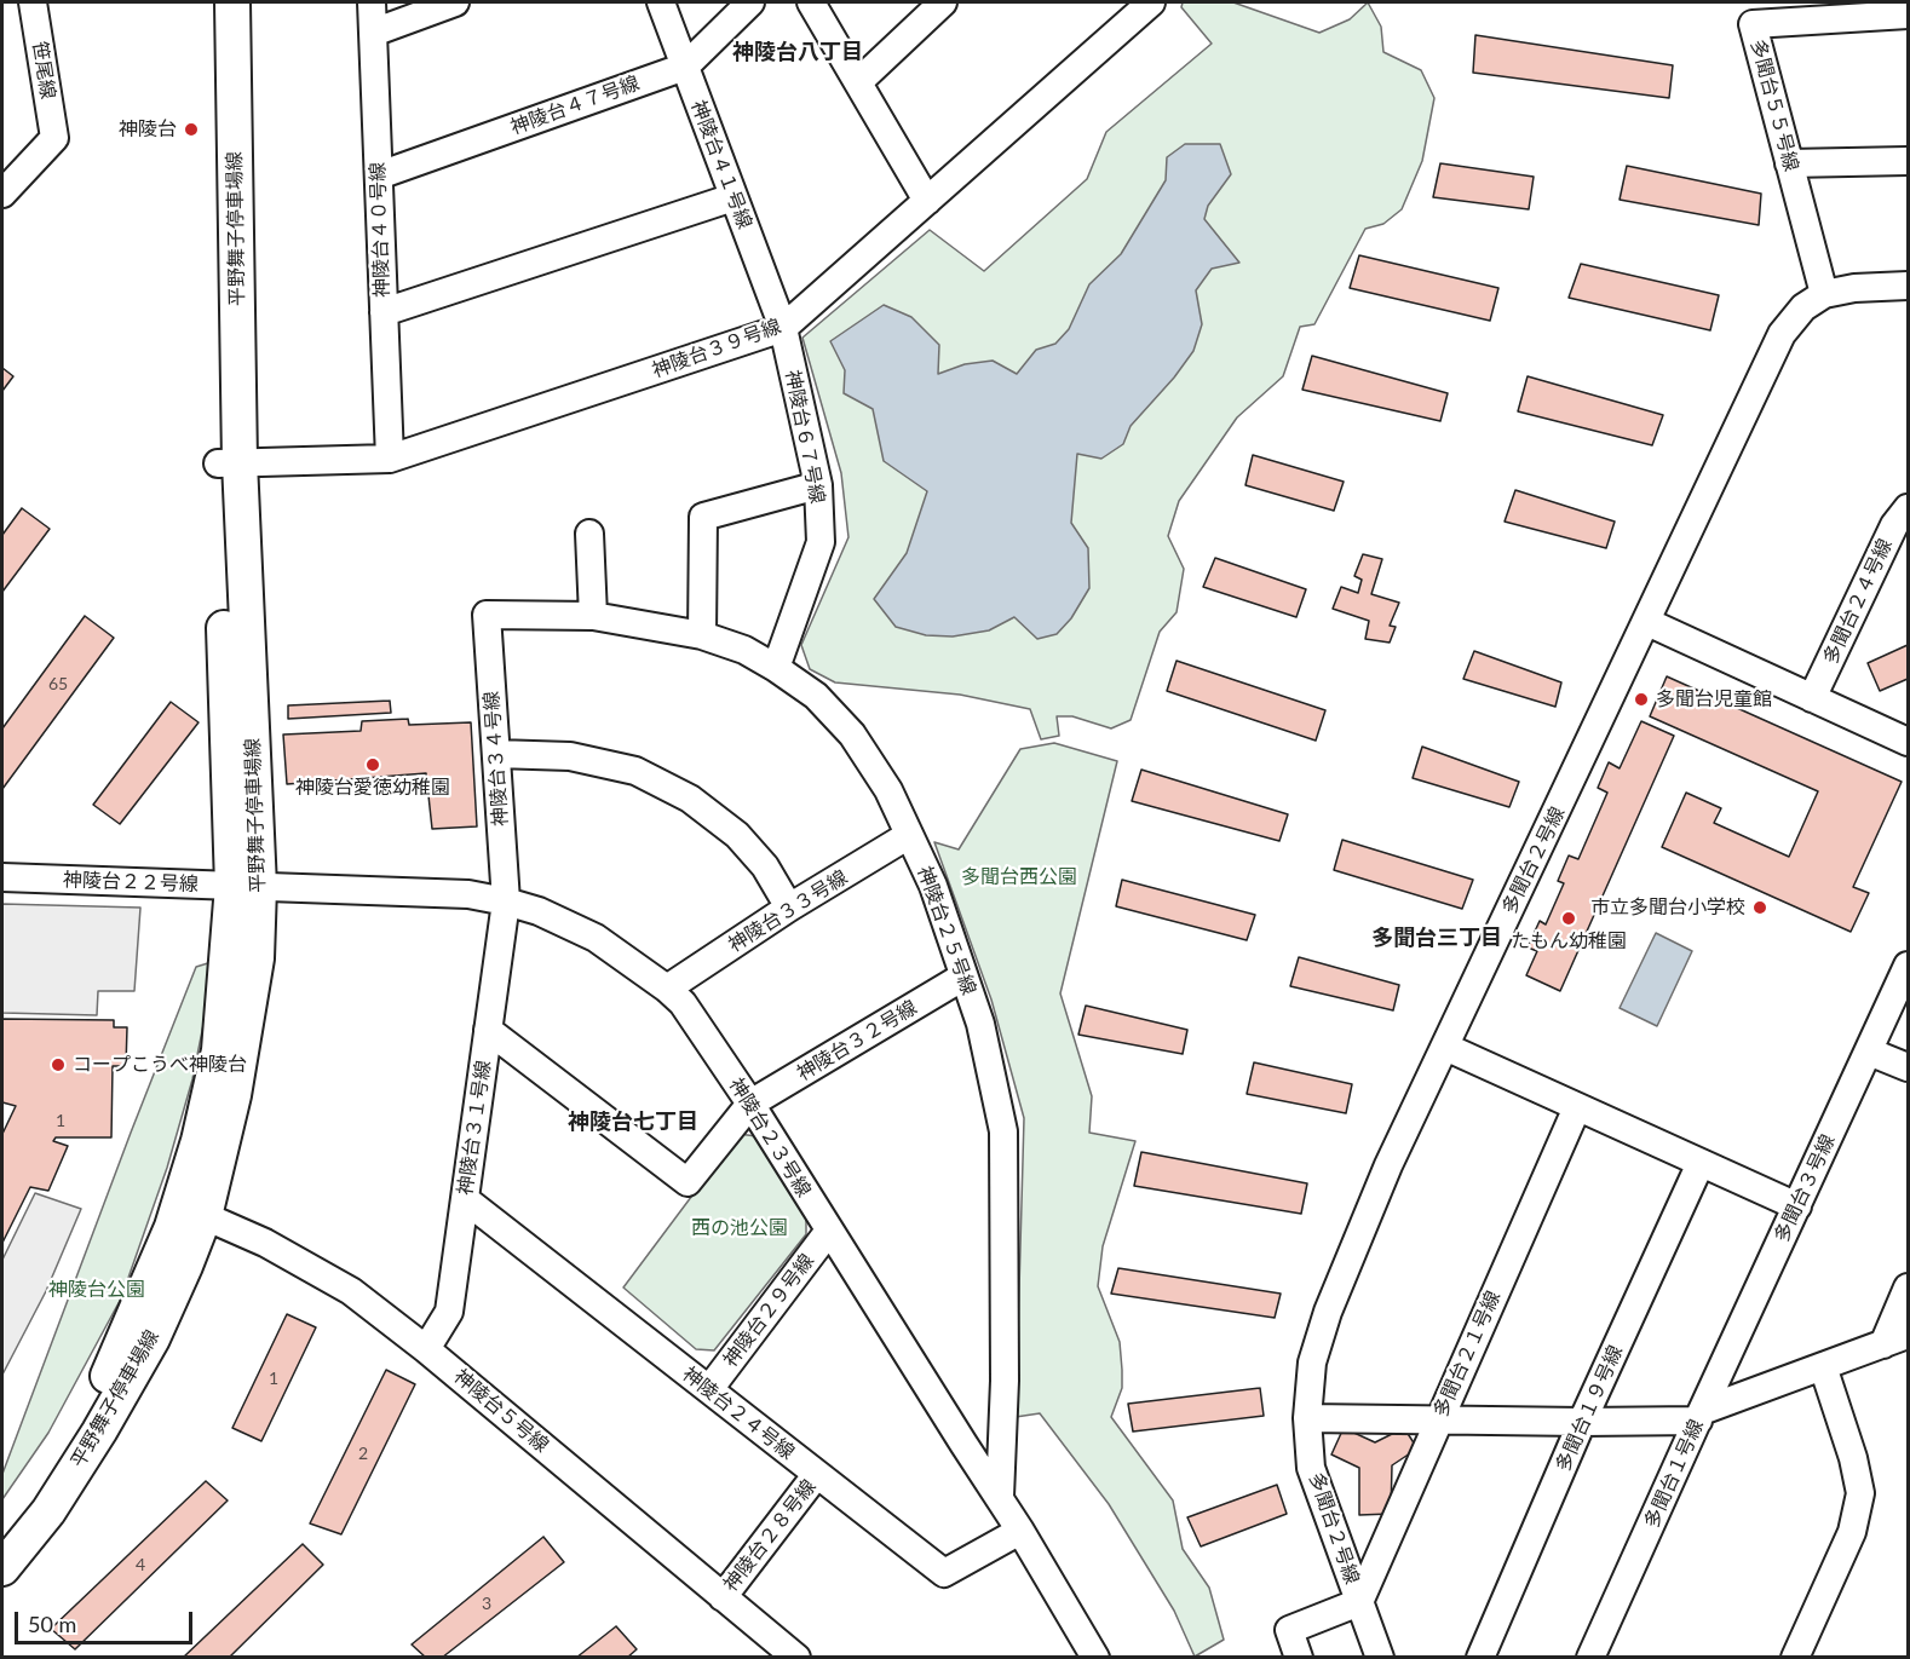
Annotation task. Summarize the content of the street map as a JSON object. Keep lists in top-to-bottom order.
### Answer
{
  "streets": {
    "main road": ["平野舞子停車場線"],
    "street": [
      "笹尾線",
      "神陵台４７号線",
      "多聞台５５号線",
      "神陵台４１号線",
      "神陵台４０号線",
      "神陵台３９号線",
      "神陵台６７号線",
      "多聞台２４号線",
      "神陵台３４号線",
      "多聞台２号線",
      "神陵台２２号線",
      "神陵台３３号線",
      "神陵台２５号線",
      "神陵台３２号線",
      "神陵台３１号線",
      "神陵台２３号線",
      "多聞台３号線",
      "神陵台２９号線",
      "多聞台２１号線",
      "多聞台１９号線",
      "神陵台５号線",
      "神陵台２４号線",
      "多聞台１号線",
      "神陵台２８号線"
    ]
  },
  "crossings": [
    ["神陵台４７号線", "神陵台４１号線"],
    ["神陵台４７号線", "神陵台４０号線"],
    ["多聞台５５号線", "多聞台２号線"],
    ["神陵台４１号線", "神陵台３９号線"],
    ["神陵台４１号線", "神陵台６７号線"],
    ["平野舞子停車場線", "神陵台３９号線"],
    ["平野舞子停車場線", "神陵台２２号線"],
    ["平野舞子停車場線", "神陵台２３号線"],
    ["平野舞子停車場線", "神陵台５号線"],
    ["神陵台４０号線", "神陵台３９号線"],
    ["神陵台３９号線", "神陵台６７号線"],
    ["神陵台６７号線", "神陵台２５号線"],
    ["神陵台３４号線", "神陵台２５号線"],
    ["神陵台３４号線", "神陵台３１号線"],
    ["神陵台３４号線", "神陵台２３号線"],
    ["多聞台２号線", "多聞台２１号線"],
    ["神陵台２２号線", "神陵台２３号線"],
    ["神陵台３３号線", "神陵台２５号線"],
    ["神陵台３３号線", "神陵台２３号線"],
    ["神陵台２５号線", "神陵台３２号線"],
    ["神陵台２５号線", "神陵台２３号線"],
    ["神陵台３２号線", "神陵台２３号線"],
    ["神陵台３１号線", "神陵台２３号線"],
    ["神陵台３１号線", "神陵台５号線"],
    ["神陵台３１号線", "神陵台２４号線"],
    ["神陵台２３号線", "神陵台２９号線"],
    ["神陵台２３号線", "神陵台２４号線"],
    ["多聞台３号線", "多聞台１号線"],
    ["神陵台２９号線", "神陵台２４号線"],
    ["神陵台５号線", "神陵台２８号線"],
    ["神陵台２４号線", "神陵台２８号線"]
  ],
  "districts": ["神陵台八丁目", "多聞台三丁目", "神陵台七丁目"],
  "parks": ["多聞台西公園", "西の池公園", "神陵台公園"],
  "places": [
    "神陵台",
    "多聞台児童館",
    "神陵台愛徳幼稚園",
    "市立多聞台小学校",
    "たもん幼稚園",
    "コープこうべ神陵台"
  ],
  "house_numbers": [
    "65",
    "1",
    "1",
    "2",
    "4",
    "3"
  ],
  "scale_bar": "50 m"
}
